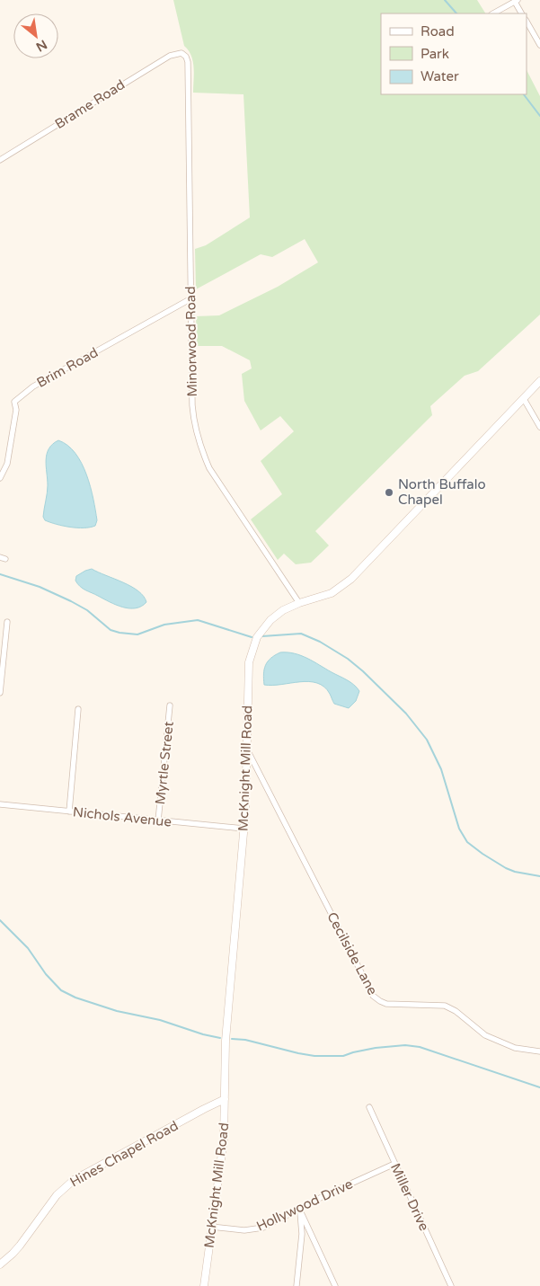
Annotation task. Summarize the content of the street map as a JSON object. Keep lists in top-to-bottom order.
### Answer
{
  "streets": {
    "street": [
      "Brame Road",
      "Minorwood Road",
      "Brim Road",
      "Myrtle Street",
      "McKnight Mill Road",
      "Nichols Avenue",
      "Cecilside Lane",
      "Hines Chapel Road",
      "Miller Drive",
      "Hollywood Drive"
    ]
  },
  "crossings": [
    ["Brame Road", "Minorwood Road"],
    ["Minorwood Road", "Brim Road"],
    ["Minorwood Road", "McKnight Mill Road"],
    ["Myrtle Street", "Nichols Avenue"],
    ["McKnight Mill Road", "Nichols Avenue"],
    ["McKnight Mill Road", "Cecilside Lane"],
    ["McKnight Mill Road", "Hines Chapel Road"],
    ["McKnight Mill Road", "Hollywood Drive"],
    ["Miller Drive", "Hollywood Drive"]
  ],
  "places": ["North Buffalo Chapel"],
  "legend": ["Road", "Park", "Water"],
  "north": "bottom right"
}
